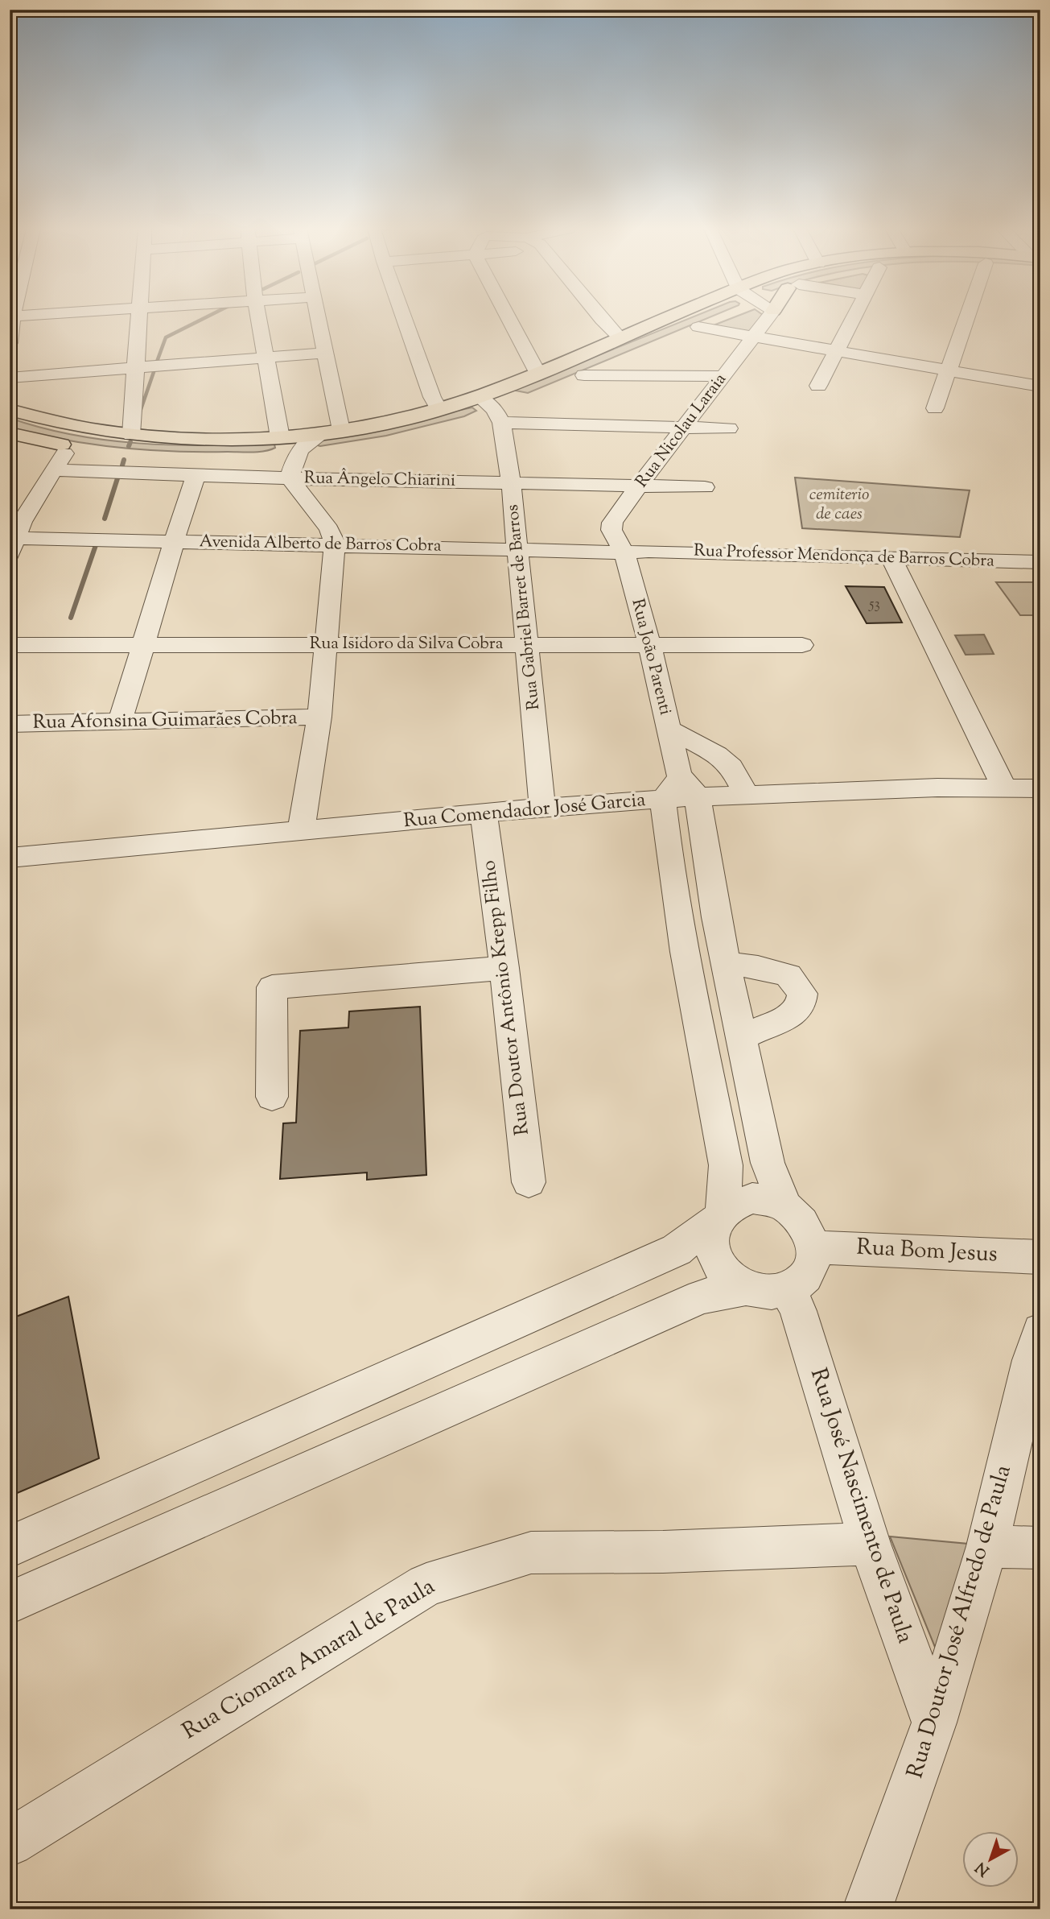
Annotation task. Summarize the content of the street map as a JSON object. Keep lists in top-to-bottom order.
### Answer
{
  "streets": {
    "street": [
      "Rua Nicolau Laraia",
      "Rua Ângelo Chiarini",
      "Avenida Alberto de Barros Cobra",
      "Rua Professor Mendonça de Barros Cobra",
      "Rua Gabriel Barret de Barros",
      "Rua Isidoro da Silva Cobra",
      "Rua João Parenti",
      "Rua Afonsina Guimarães Cobra",
      "Rua Comendador José Garcia",
      "Rua Doutor Antônio Krepp Filho",
      "Rua Bom Jesus",
      "Rua José Nascimento de Paula",
      "Rua Doutor José Alfredo de Paula",
      "Rua Ciomara Amaral de Paula"
    ]
  },
  "crossings": [
    ["Rua Nicolau Laraia", "Rua Ângelo Chiarini"],
    ["Rua Nicolau Laraia", "Avenida Alberto de Barros Cobra"],
    ["Rua Nicolau Laraia", "Rua Professor Mendonça de Barros Cobra"],
    ["Rua Nicolau Laraia", "Rua João Parenti"],
    ["Rua Ângelo Chiarini", "Rua Gabriel Barret de Barros"],
    ["Avenida Alberto de Barros Cobra", "Rua Professor Mendonça de Barros Cobra"],
    ["Avenida Alberto de Barros Cobra", "Rua Gabriel Barret de Barros"],
    ["Avenida Alberto de Barros Cobra", "Rua João Parenti"],
    ["Rua Professor Mendonça de Barros Cobra", "Rua João Parenti"],
    ["Rua Gabriel Barret de Barros", "Rua Isidoro da Silva Cobra"],
    ["Rua Gabriel Barret de Barros", "Rua Comendador José Garcia"],
    ["Rua Isidoro da Silva Cobra", "Rua João Parenti"],
    ["Rua João Parenti", "Rua Comendador José Garcia"],
    ["Rua Comendador José Garcia", "Rua Doutor Antônio Krepp Filho"],
    ["Rua Bom Jesus", "Rua José Nascimento de Paula"],
    ["Rua José Nascimento de Paula", "Rua Doutor José Alfredo de Paula"],
    ["Rua José Nascimento de Paula", "Rua Ciomara Amaral de Paula"]
  ],
  "parks": ["cemiterio de caes"],
  "house_numbers": ["53"],
  "north": "bottom left"
}
